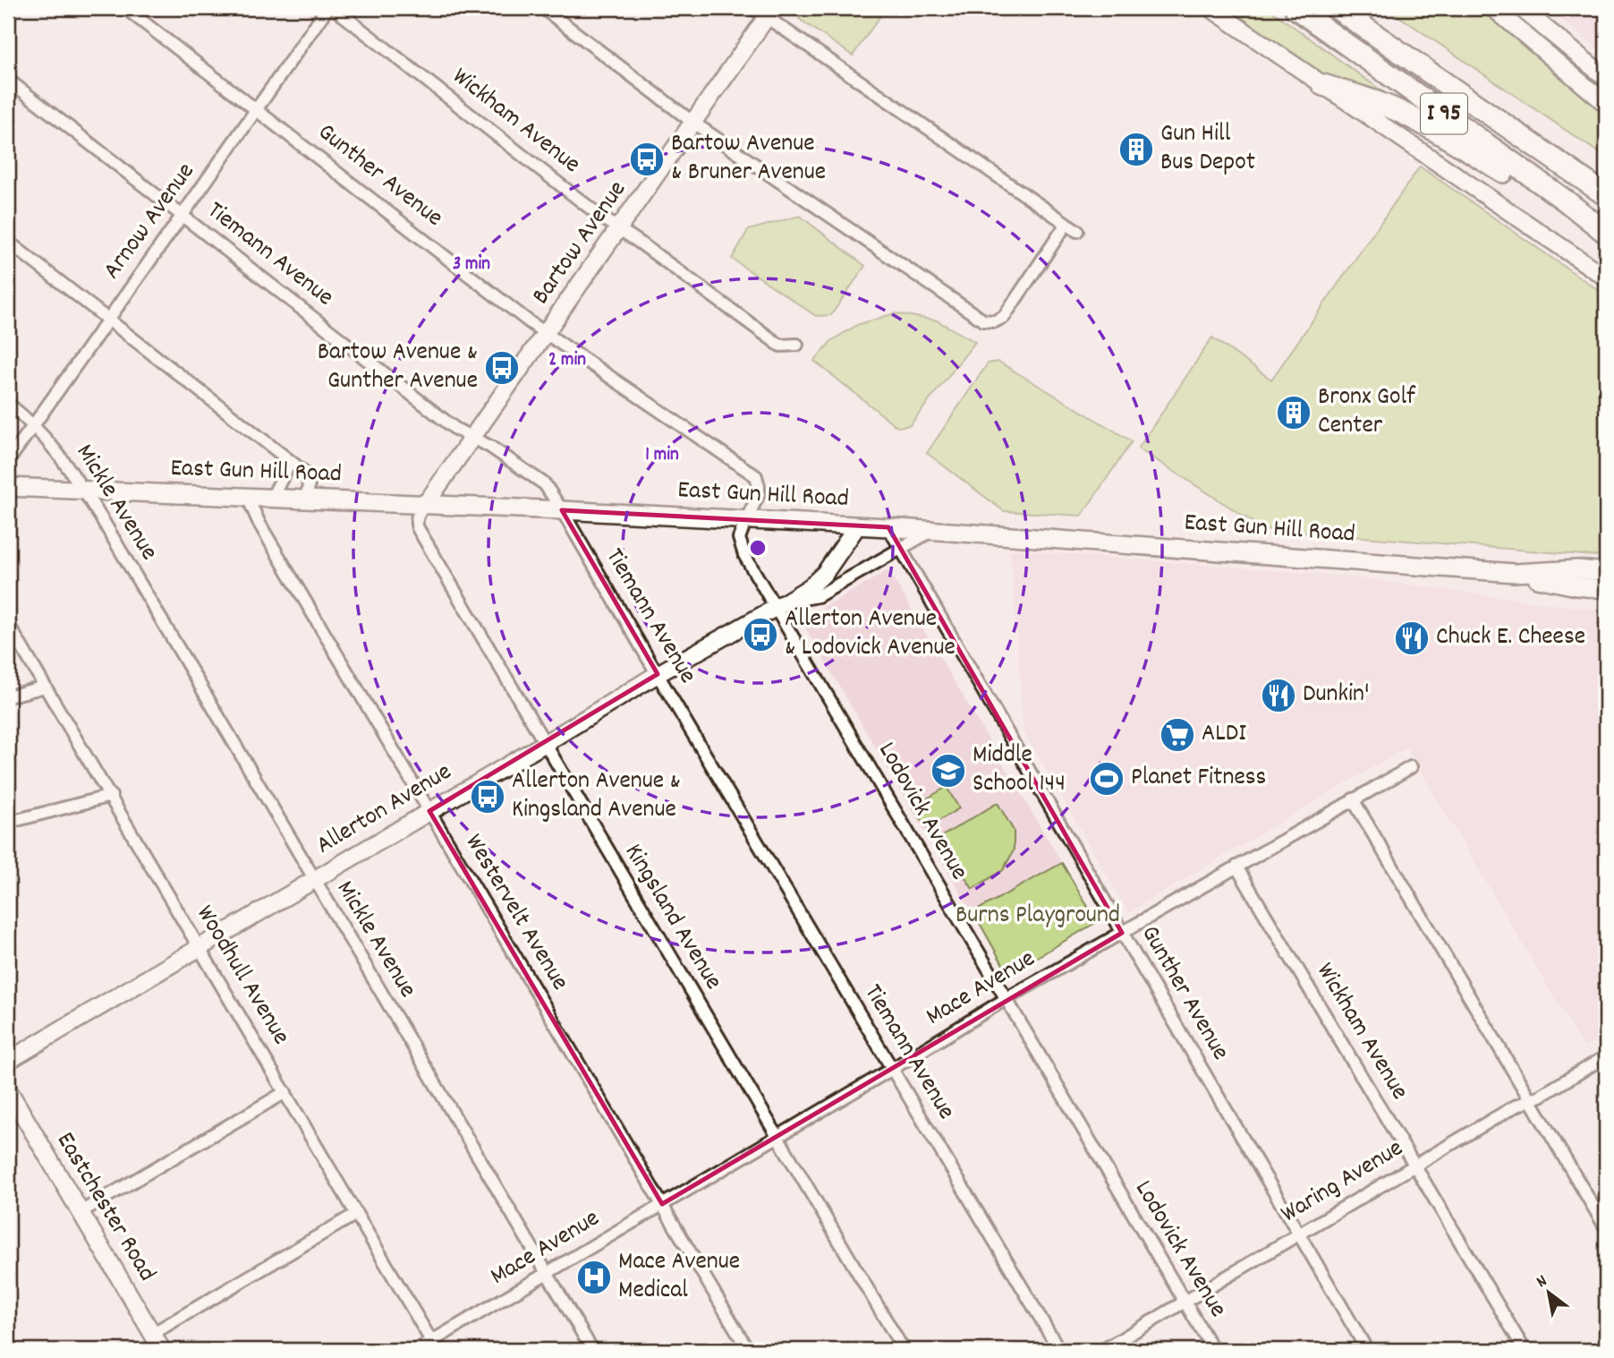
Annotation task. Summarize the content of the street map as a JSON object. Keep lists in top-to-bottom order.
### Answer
{
  "streets": {
    "highway": ["I 95"],
    "main road": [
      "Bartow Avenue",
      "East Gun Hill Road",
      "Allerton Avenue",
      "Eastchester Road"
    ],
    "street": [
      "Wickham Avenue",
      "Gunther Avenue",
      "Arnow Avenue",
      "Tiemann Avenue",
      "Mickle Avenue",
      "Lodovick Avenue",
      "Westervelt Avenue",
      "Kingsland Avenue",
      "Woodhull Avenue",
      "Mace Avenue",
      "Waring Avenue"
    ]
  },
  "crossings": [
    ["Wickham Avenue", "Bartow Avenue"],
    ["Wickham Avenue", "Mace Avenue"],
    ["Wickham Avenue", "Waring Avenue"],
    ["Gunther Avenue", "Arnow Avenue"],
    ["Gunther Avenue", "Bartow Avenue"],
    ["Gunther Avenue", "East Gun Hill Road"],
    ["Gunther Avenue", "Allerton Avenue"],
    ["Gunther Avenue", "Lodovick Avenue"],
    ["Gunther Avenue", "Mace Avenue"],
    ["Gunther Avenue", "Waring Avenue"],
    ["Arnow Avenue", "Tiemann Avenue"],
    ["Arnow Avenue", "Mickle Avenue"],
    ["Bartow Avenue", "Tiemann Avenue"],
    ["Bartow Avenue", "East Gun Hill Road"],
    ["Bartow Avenue", "Kingsland Avenue"],
    ["Tiemann Avenue", "East Gun Hill Road"],
    ["Tiemann Avenue", "Allerton Avenue"],
    ["Tiemann Avenue", "Mace Avenue"],
    ["East Gun Hill Road", "Mickle Avenue"],
    ["East Gun Hill Road", "Allerton Avenue"],
    ["East Gun Hill Road", "Lodovick Avenue"],
    ["East Gun Hill Road", "Westervelt Avenue"],
    ["East Gun Hill Road", "Kingsland Avenue"],
    ["Mickle Avenue", "Allerton Avenue"],
    ["Mickle Avenue", "Mace Avenue"],
    ["Allerton Avenue", "Lodovick Avenue"],
    ["Allerton Avenue", "Westervelt Avenue"],
    ["Allerton Avenue", "Kingsland Avenue"],
    ["Allerton Avenue", "Woodhull Avenue"],
    ["Lodovick Avenue", "Mace Avenue"],
    ["Lodovick Avenue", "Waring Avenue"],
    ["Westervelt Avenue", "Mace Avenue"],
    ["Kingsland Avenue", "Mace Avenue"],
    ["Woodhull Avenue", "Mace Avenue"]
  ],
  "parks": ["Burns Playground"],
  "places": {
    "building": ["Gun Hill Bus Depot", "Bronx Golf Center"],
    "bus stop": [
      "Bartow Avenue & Bruner Avenue",
      "Bartow Avenue & Gunther Avenue",
      "Allerton Avenue & Lodovick Avenue",
      "Allerton Avenue & Kingsland Avenue"
    ],
    "restaurant": ["Chuck E. Cheese", "Dunkin'"],
    "supermarket": ["ALDI"],
    "school or university": ["Middle School 144"],
    "sports": ["Planet Fitness"],
    "hospital": ["Mace Avenue Medical"]
  },
  "north": "top left",
  "rings": ["3 min", "2 min", "1 min"]
}
